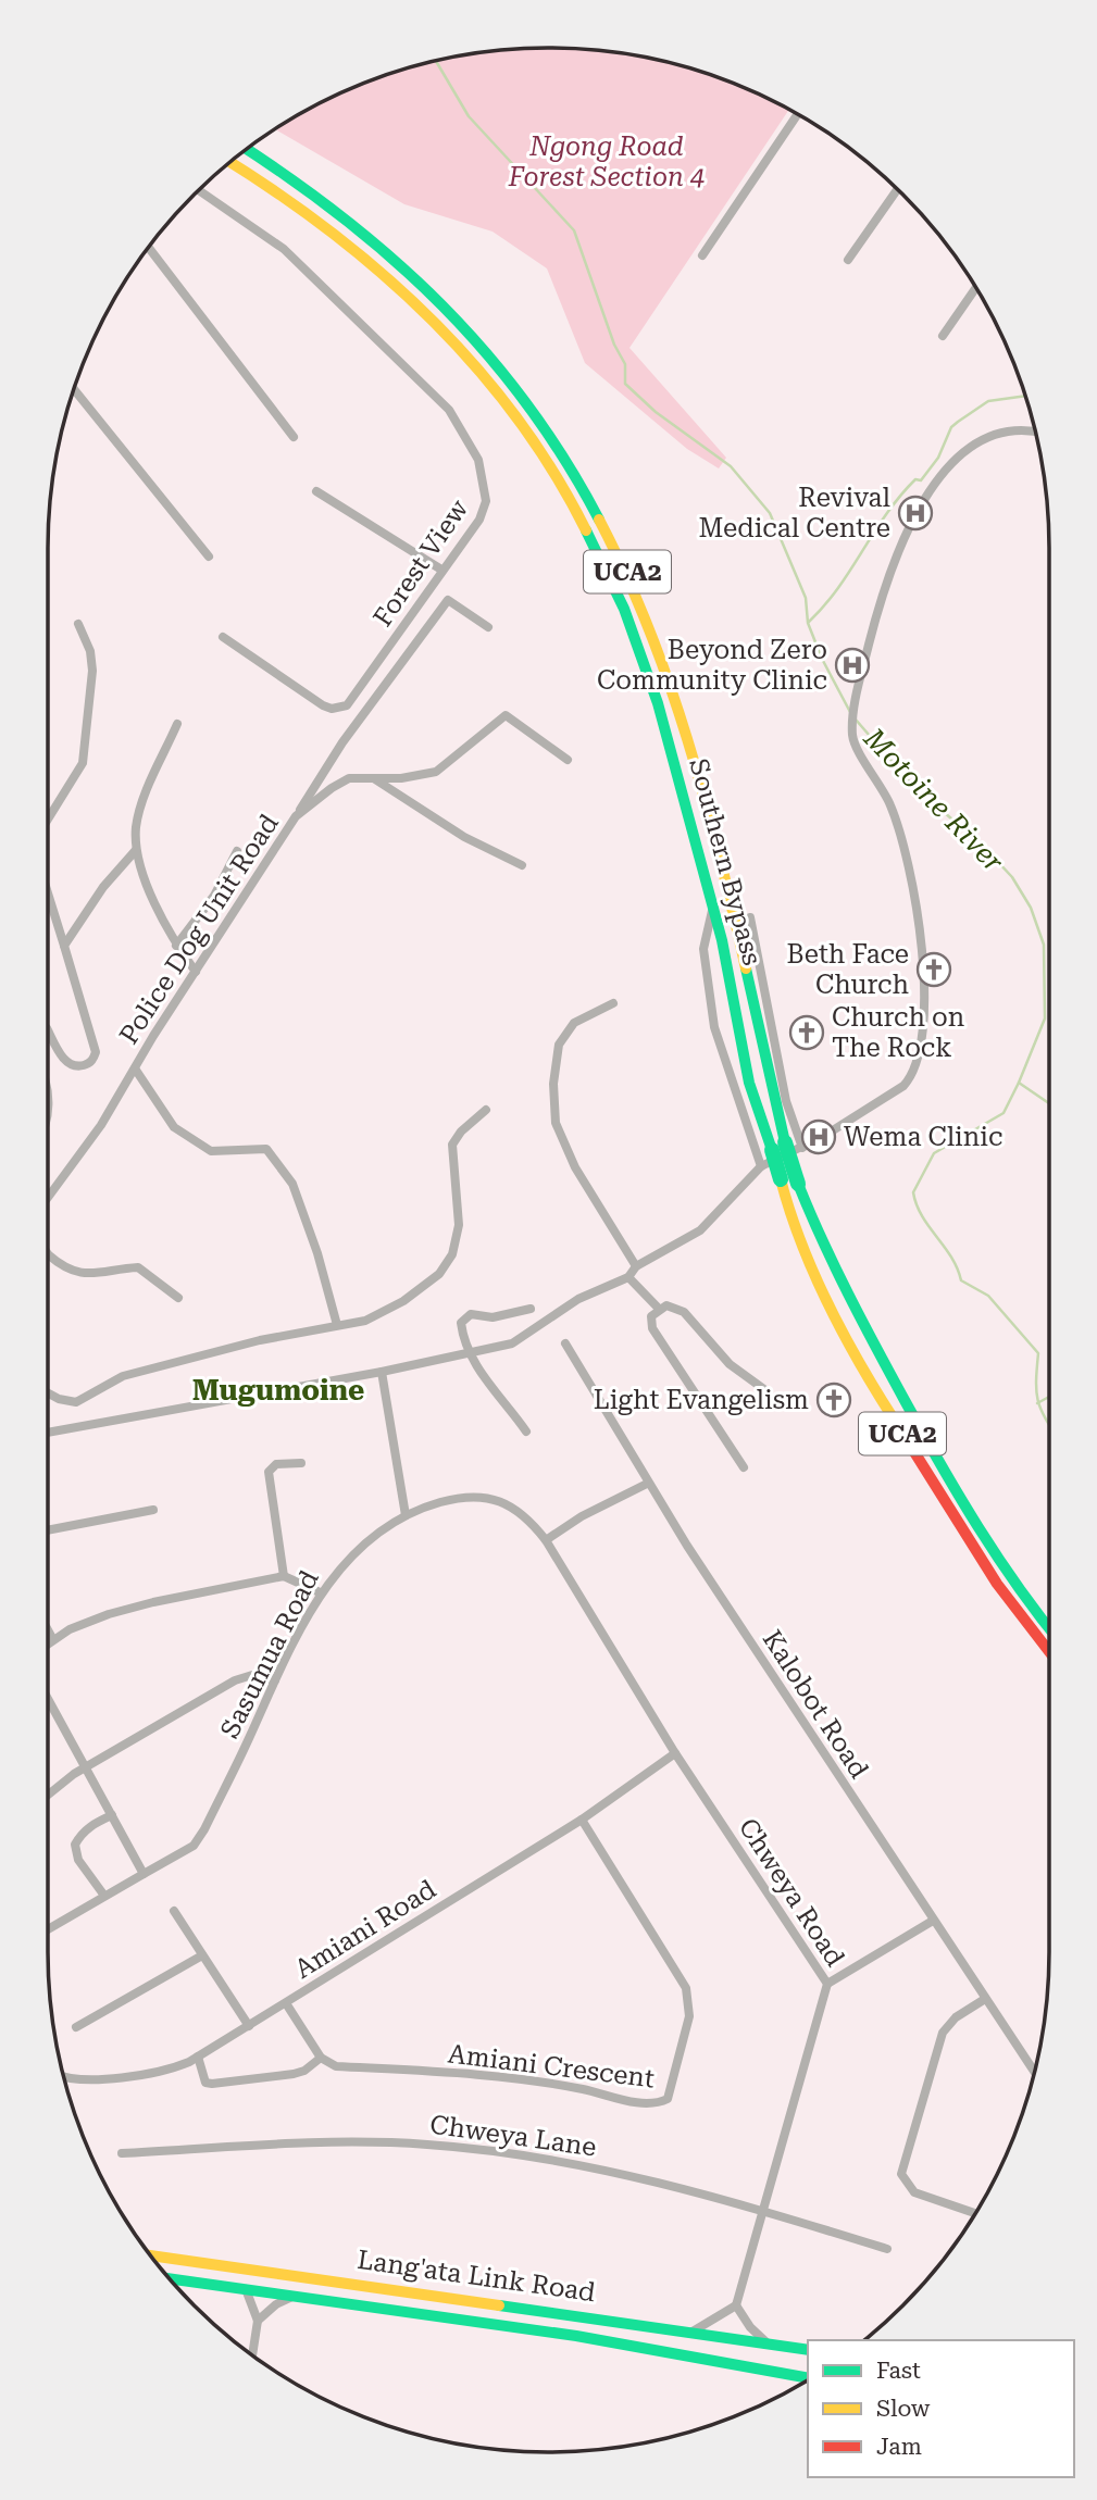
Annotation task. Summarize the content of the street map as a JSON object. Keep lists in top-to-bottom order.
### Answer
{
  "streets": {
    "main road": ["UCA2", "Southern Bypass", "Lang'ata Link Road"],
    "street": [
      "Forest View",
      "Police Dog Unit Road",
      "Sasumua Road",
      "Kalobot Road",
      "Chweya Road",
      "Amiani Road",
      "Amiani Crescent",
      "Chweya Lane"
    ]
  },
  "crossings": [
    ["Sasumua Road", "Chweya Road"],
    ["Chweya Road", "Amiani Road"],
    ["Chweya Road", "Chweya Lane"],
    ["Amiani Road", "Amiani Crescent"]
  ],
  "districts": ["Mugumoine"],
  "water": ["Motoine River"],
  "parks": ["Ngong Road Forest Section 4"],
  "places": {
    "hospital": ["Revival Medical Centre", "Beyond Zero Community Clinic", "Wema Clinic"],
    "church": ["Beth Face Church", "Church on The Rock", "Light Evangelism"]
  },
  "legend": ["Fast", "Slow", "Jam"]
}
